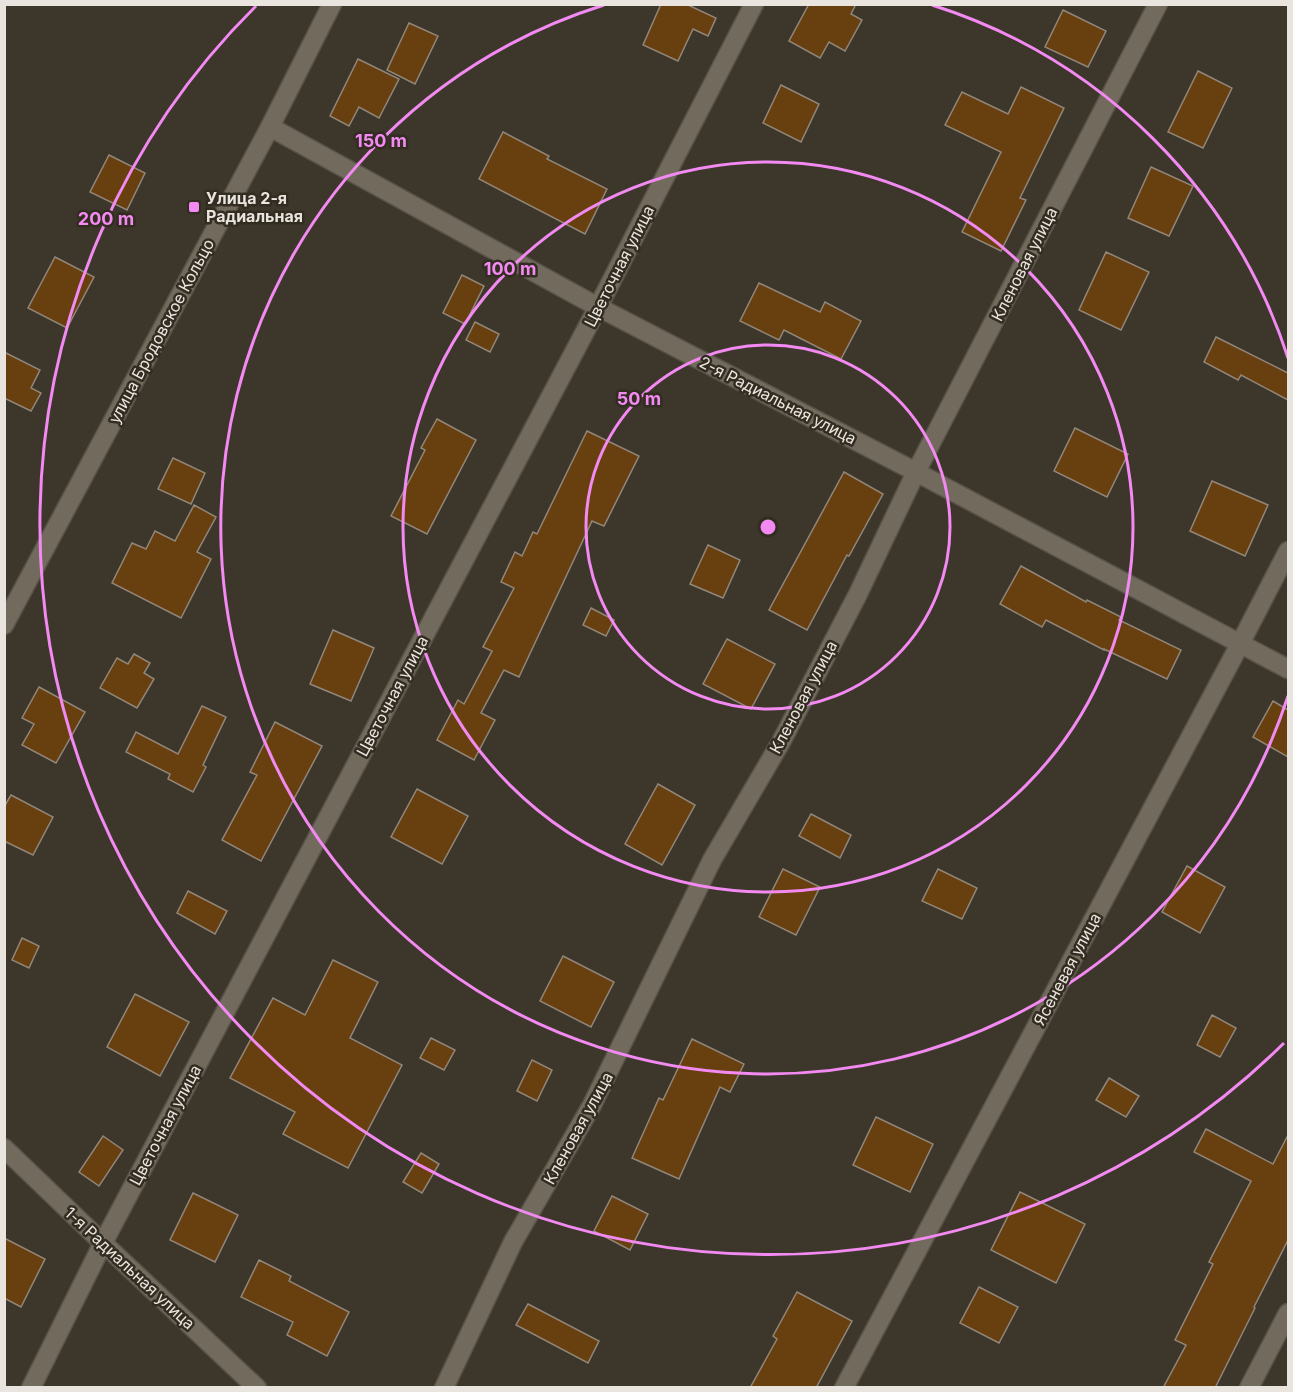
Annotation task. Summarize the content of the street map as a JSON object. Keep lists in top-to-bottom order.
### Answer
{
  "streets": {
    "street": [
      "Кленовая улица",
      "Цветочная улица",
      "улица Бродовское Кольцо",
      "2-я Радиальная улица",
      "Ясеневая улица",
      "1-я Радиальная улица"
    ]
  },
  "crossings": [
    ["Кленовая улица", "2-я Радиальная улица"],
    ["Цветочная улица", "2-я Радиальная улица"],
    ["Цветочная улица", "1-я Радиальная улица"],
    ["улица Бродовское Кольцо", "2-я Радиальная улица"],
    ["2-я Радиальная улица", "Ясеневая улица"]
  ],
  "places": {
    "transit": ["Улица 2-я Радиальная"]
  },
  "rings": [
    "150 m",
    "200 m",
    "100 m",
    "50 m"
  ]
}
